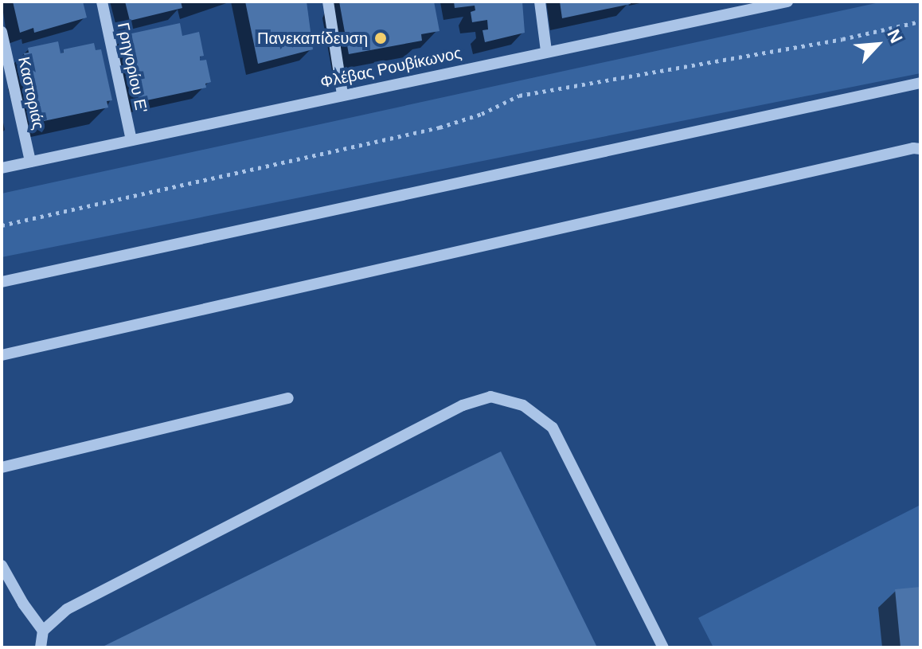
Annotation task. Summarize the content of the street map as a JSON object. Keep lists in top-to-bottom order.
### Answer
{
  "streets": {
    "street": ["Γρηγορίου Ε'", "Φλέβας Ρουβίκωνος", "Καστοριάς"]
  },
  "crossings": [
    ["Γρηγορίου Ε'", "Φλέβας Ρουβίκωνος"],
    ["Φλέβας Ρουβίκωνος", "Καστοριάς"]
  ],
  "places": ["Πανεκαπίδευση"],
  "north": "top right"
}
